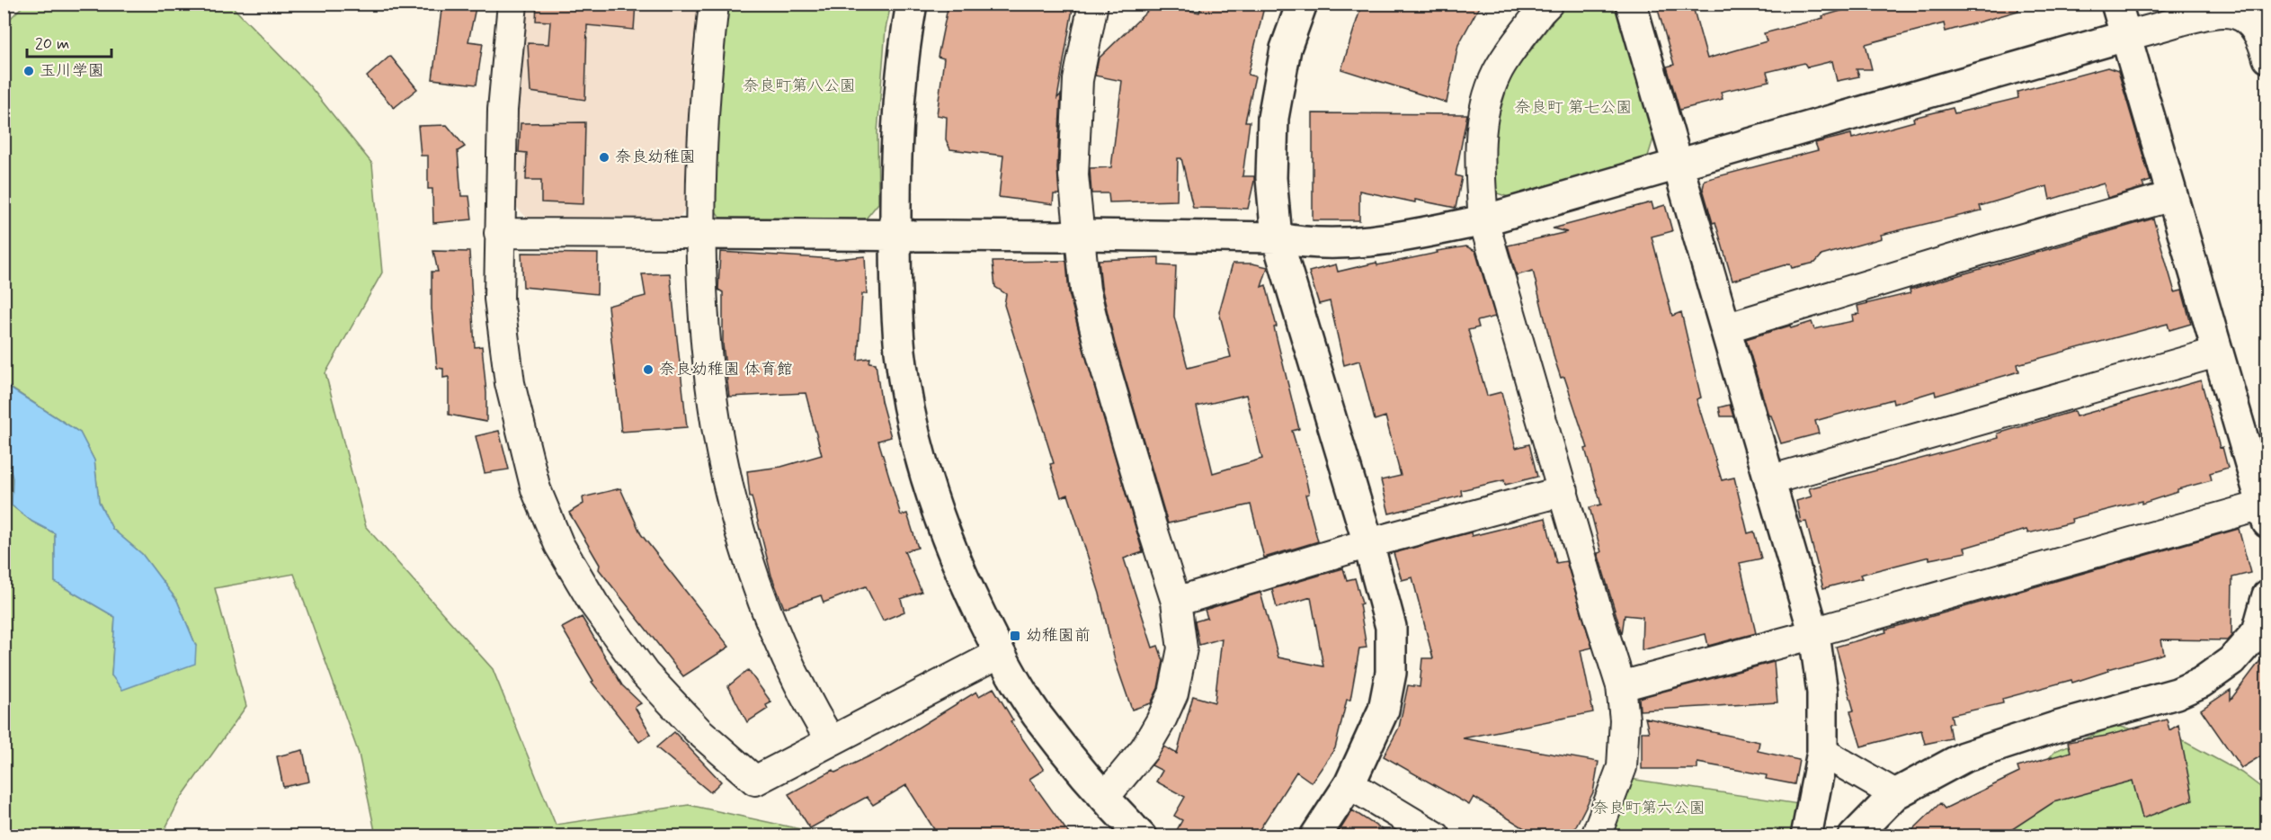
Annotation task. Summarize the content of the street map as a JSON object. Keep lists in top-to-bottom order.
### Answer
{
  "parks": ["奈良町第八公園", "奈良町 第七公園", "奈良町第六公園"],
  "places": {
    "other": ["玉川学園", "奈良幼稚園", "奈良幼稚園 体育館"],
    "transit": ["幼稚園前"]
  },
  "scale_bar": "20 m"
}
